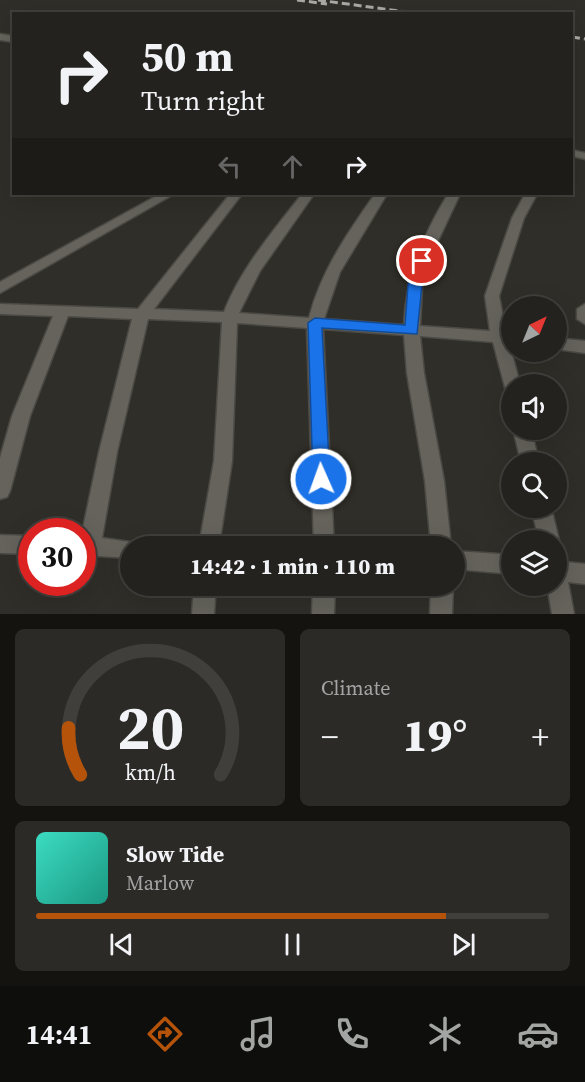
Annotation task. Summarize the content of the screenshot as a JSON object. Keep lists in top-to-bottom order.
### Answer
{
  "north": "top right",
  "page": {
    "turn": ["50 m", "Turn right"],
    "limit": "30",
    "trip": "14:42 · 1 min · 110 m",
    "tile": "Climate",
    "heat": ["−", "19°", "+"],
    "song": ["Slow Tide", "Marlow"],
    "tabs": "14:41",
    "gauge": ["20", "km/h"]
  }
}
